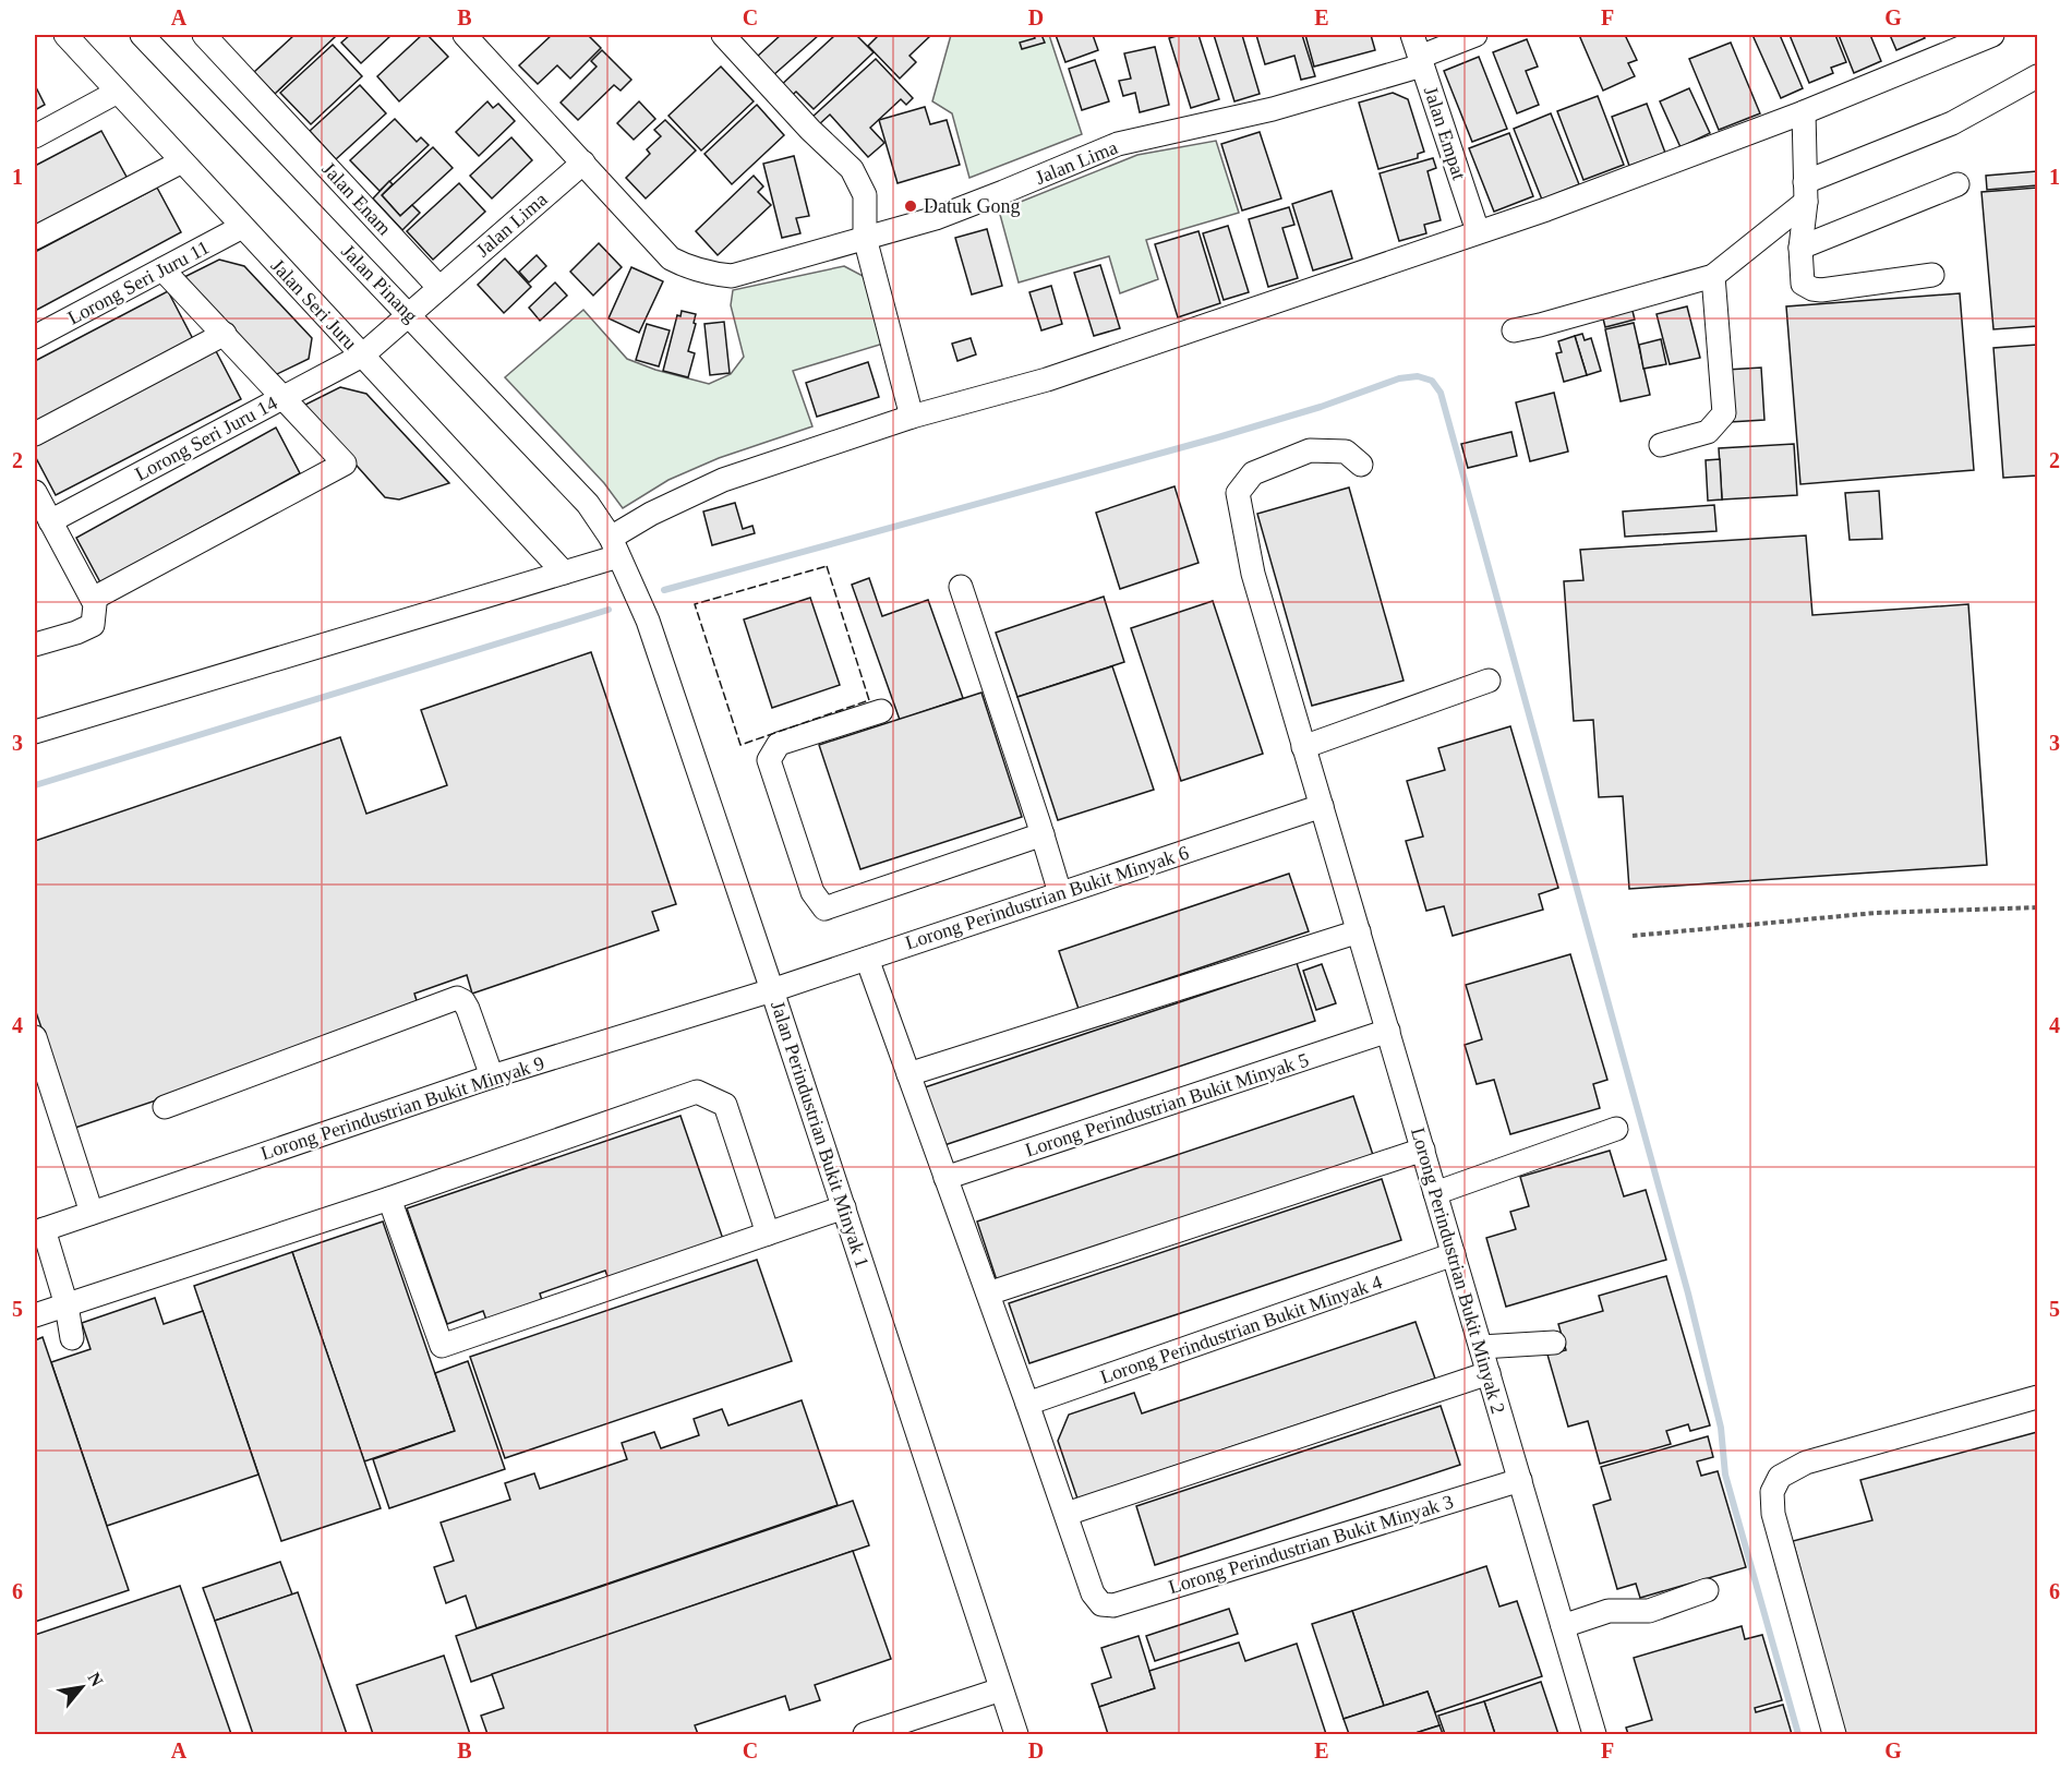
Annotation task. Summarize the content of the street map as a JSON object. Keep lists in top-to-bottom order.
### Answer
{
  "streets": {
    "street": [
      "Jalan Empat",
      "Jalan Lima",
      "Jalan Enam",
      "Lorong Seri Juru 11",
      "Jalan Pinang",
      "Jalan Seri Juru",
      "Lorong Seri Juru 14",
      "Lorong Perindustrian Bukit Minyak 6",
      "Lorong Perindustrian Bukit Minyak 5",
      "Lorong Perindustrian Bukit Minyak 9",
      "Jalan Perindustrian Bukit Minyak 1",
      "Lorong Perindustrian Bukit Minyak 2",
      "Lorong Perindustrian Bukit Minyak 4",
      "Lorong Perindustrian Bukit Minyak 3"
    ]
  },
  "crossings": [
    ["Jalan Empat", "Jalan Lima"],
    ["Jalan Lima", "Jalan Enam"],
    ["Lorong Seri Juru 11", "Jalan Seri Juru"],
    ["Jalan Pinang", "Jalan Perindustrian Bukit Minyak 1"],
    ["Jalan Seri Juru", "Lorong Seri Juru 14"],
    ["Lorong Perindustrian Bukit Minyak 6", "Lorong Perindustrian Bukit Minyak 9"],
    ["Lorong Perindustrian Bukit Minyak 6", "Jalan Perindustrian Bukit Minyak 1"],
    ["Lorong Perindustrian Bukit Minyak 6", "Lorong Perindustrian Bukit Minyak 2"],
    ["Lorong Perindustrian Bukit Minyak 5", "Lorong Perindustrian Bukit Minyak 2"],
    ["Lorong Perindustrian Bukit Minyak 9", "Jalan Perindustrian Bukit Minyak 1"],
    ["Lorong Perindustrian Bukit Minyak 2", "Lorong Perindustrian Bukit Minyak 4"],
    ["Lorong Perindustrian Bukit Minyak 2", "Lorong Perindustrian Bukit Minyak 3"]
  ],
  "places": ["Datuk Gong"],
  "north": "top right",
  "grid": {
    "columns": [
      "A",
      "B",
      "C",
      "D",
      "E",
      "F",
      "G"
    ],
    "rows": [
      "1",
      "2",
      "3",
      "4",
      "5",
      "6"
    ]
  }
}
